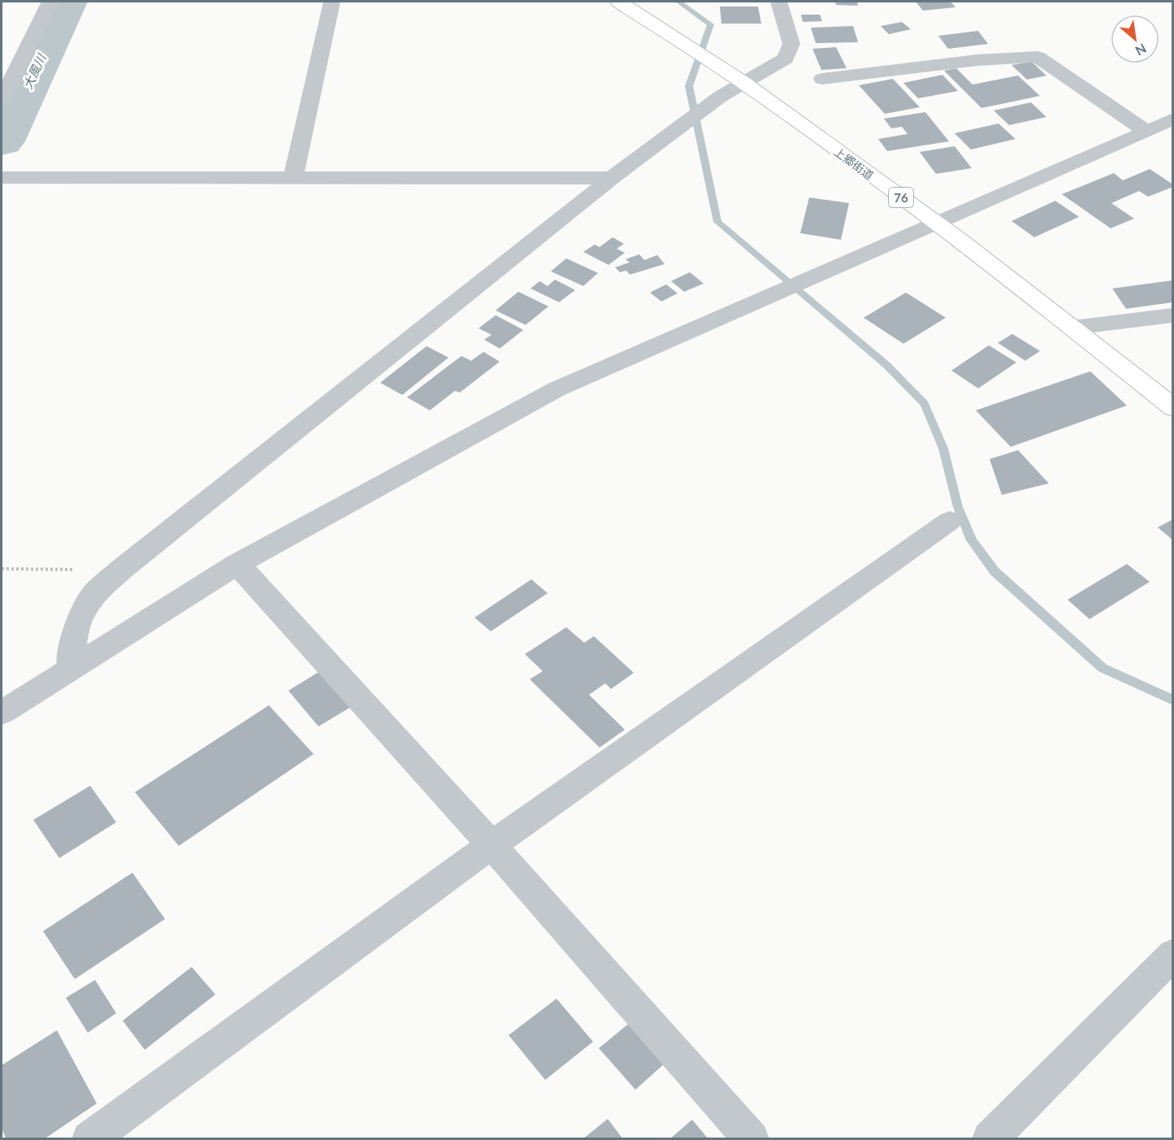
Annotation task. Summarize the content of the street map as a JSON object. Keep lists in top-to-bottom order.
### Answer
{
  "streets": {
    "main road": ["上郷街道", "76"]
  },
  "water": ["大風川"],
  "north": "bottom right"
}
